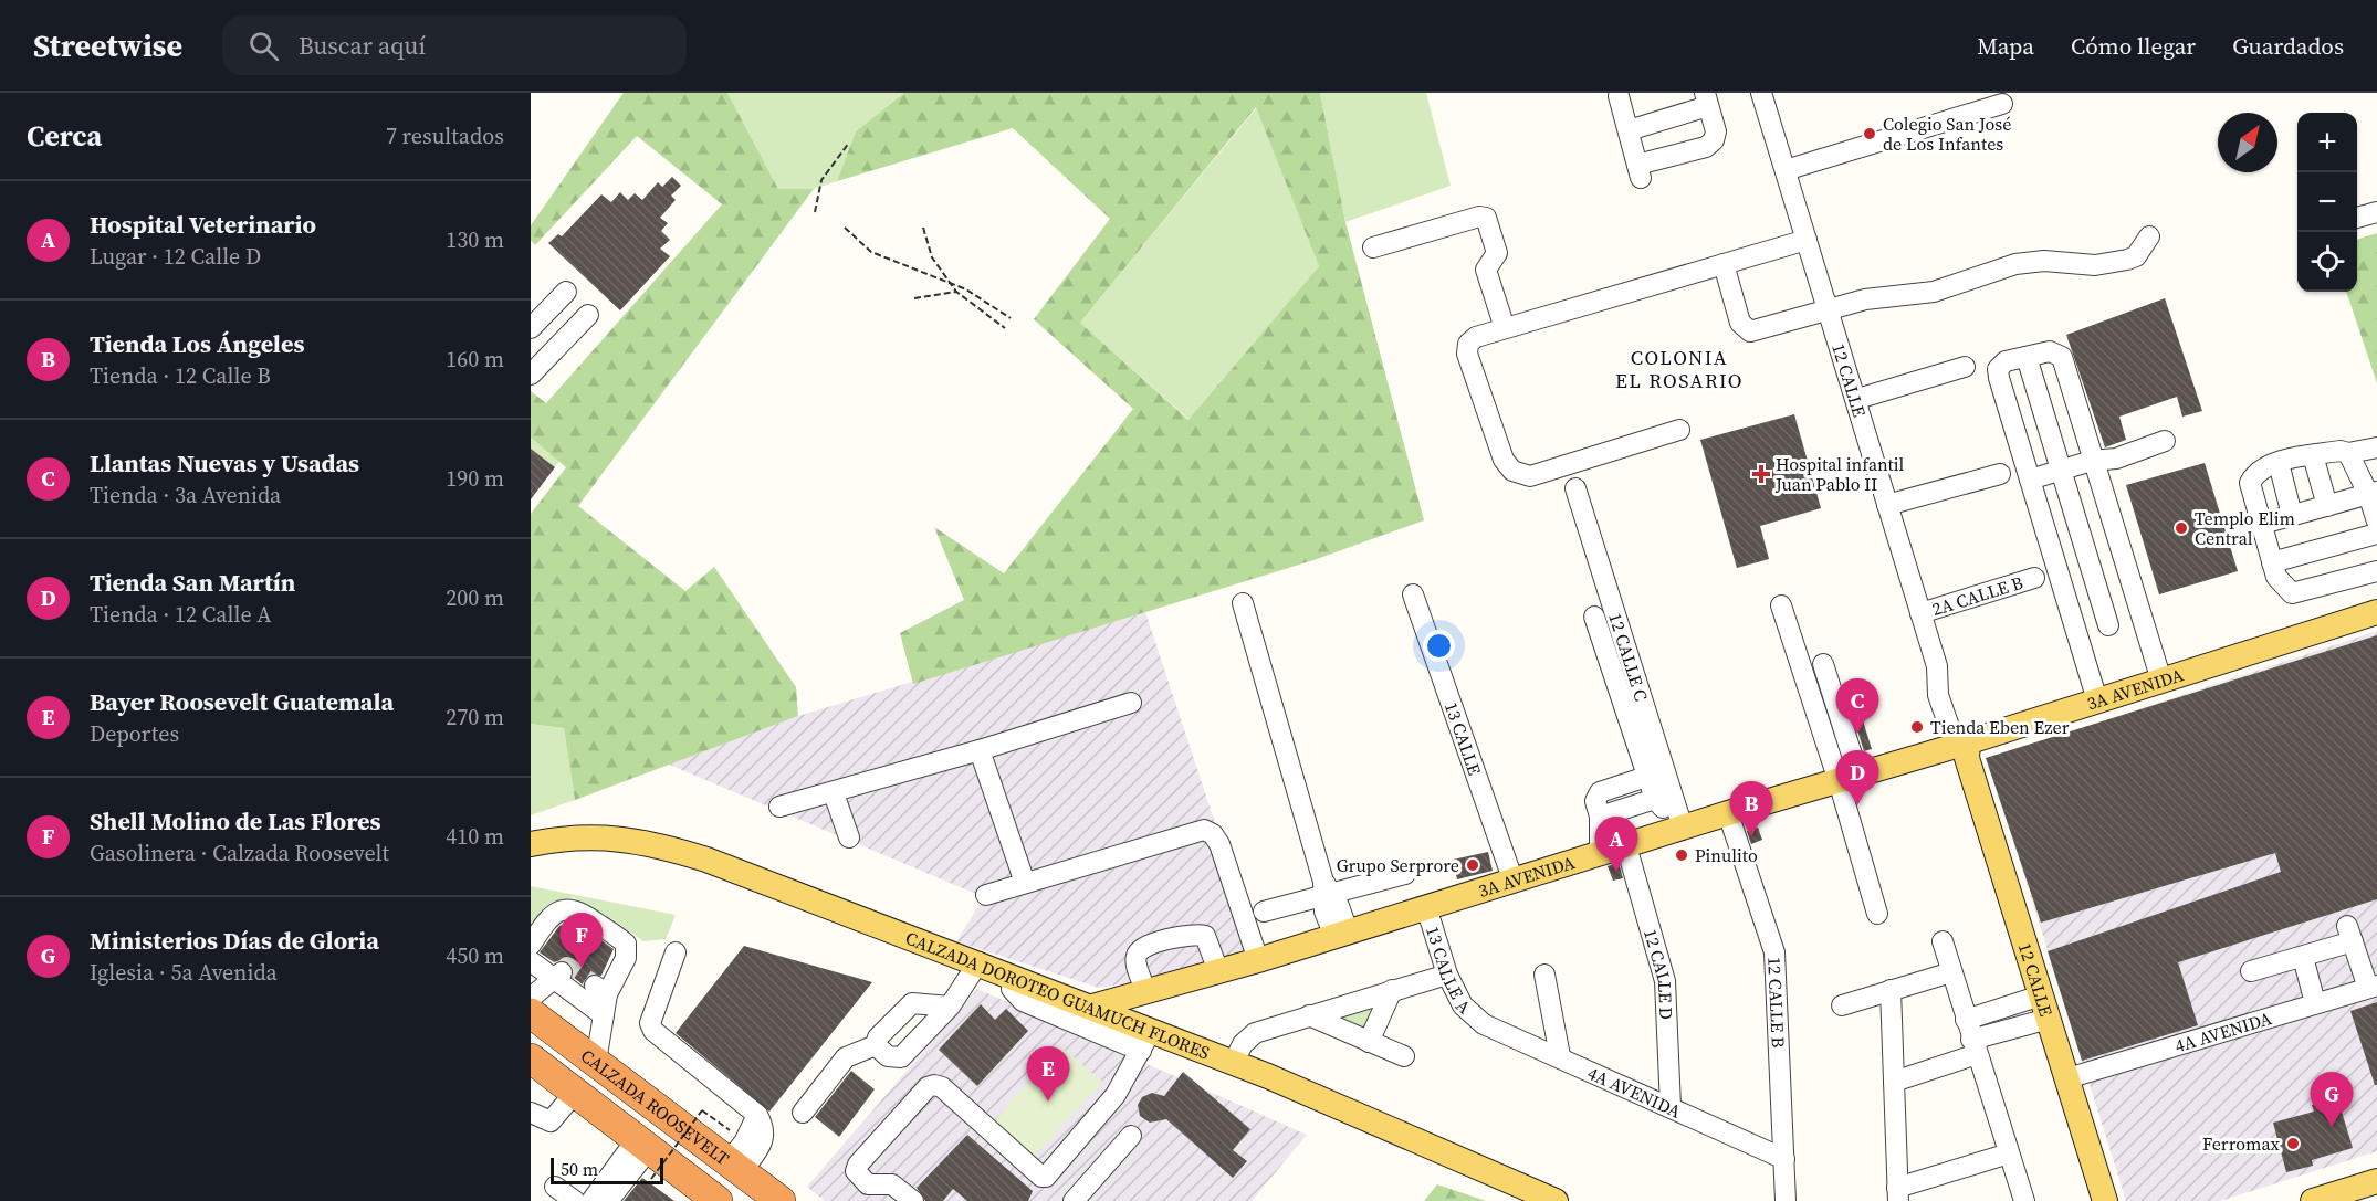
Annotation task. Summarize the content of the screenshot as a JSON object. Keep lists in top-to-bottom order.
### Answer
{
  "streets": {
    "highway": ["CALZADA ROOSEVELT"],
    "main road": ["12 CALLE", "3A AVENIDA", "CALZADA DOROTEO GUAMUCH FLORES"],
    "street": [
      "2A CALLE B",
      "12 CALLE C",
      "13 CALLE",
      "13 CALLE A",
      "12 CALLE D",
      "12 CALLE B",
      "4A AVENIDA"
    ]
  },
  "crossings": [
    ["12 CALLE", "2A CALLE B"],
    ["12 CALLE", "3A AVENIDA"],
    ["12 CALLE", "4A AVENIDA"],
    ["12 CALLE C", "3A AVENIDA"],
    ["3A AVENIDA", "13 CALLE"],
    ["3A AVENIDA", "13 CALLE A"],
    ["3A AVENIDA", "12 CALLE D"],
    ["3A AVENIDA", "CALZADA DOROTEO GUAMUCH FLORES"],
    ["3A AVENIDA", "12 CALLE B"],
    ["13 CALLE A", "4A AVENIDA"],
    ["12 CALLE D", "4A AVENIDA"],
    ["12 CALLE B", "4A AVENIDA"]
  ],
  "districts": ["COLONIA EL ROSARIO"],
  "places": {
    "other": [
      "Colegio San José de Los Infantes",
      "Templo Elim Central",
      "Tienda Eben Ezer",
      "Pinulito",
      "Grupo Serprore",
      "Ferromax"
    ],
    "health": ["Hospital infantil Juan Pablo II"]
  },
  "scale_bar": "50 m",
  "north": "top right",
  "page": {
    "header": "Streetwise",
    "search": "Buscar aquí",
    "nav": ["Mapa", "Cómo llegar", "Guardados"],
    "heading": ["Cerca", "7 resultados"],
    "map_buttons": ["+", "−"],
    "list": [
      {
        "mark": "A",
        "name": "Hospital Veterinario",
        "note": "Lugar · 12 Calle D",
        "value": "130 m"
      },
      {
        "mark": "B",
        "name": "Tienda Los Ángeles",
        "note": "Tienda · 12 Calle B",
        "value": "160 m"
      },
      {
        "mark": "C",
        "name": "Llantas Nuevas y Usadas",
        "note": "Tienda · 3a Avenida",
        "value": "190 m"
      },
      {
        "mark": "D",
        "name": "Tienda San Martín",
        "note": "Tienda · 12 Calle A",
        "value": "200 m"
      },
      {
        "mark": "E",
        "name": "Bayer Roosevelt Guatemala",
        "note": "Deportes",
        "value": "270 m"
      },
      {
        "mark": "F",
        "name": "Shell Molino de Las Flores",
        "note": "Gasolinera · Calzada Roosevelt",
        "value": "410 m"
      },
      {
        "mark": "G",
        "name": "Ministerios Días de Gloria",
        "note": "Iglesia · 5a Avenida",
        "value": "450 m"
      }
    ],
    "pins": [
      "C",
      "D",
      "B",
      "A",
      "F",
      "E",
      "G"
    ],
    "scale": "50 m"
  }
}
